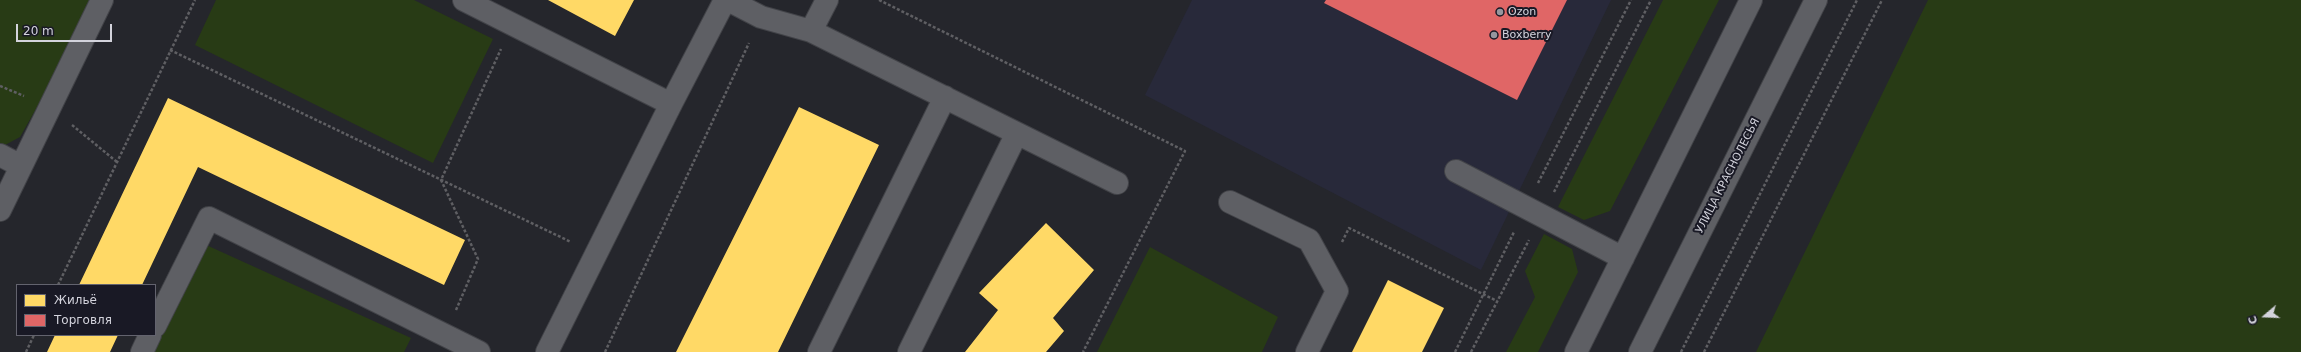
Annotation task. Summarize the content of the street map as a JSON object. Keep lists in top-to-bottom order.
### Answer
{
  "streets": {
    "street": ["УЛИЦА КРАСНОЛЕСЬЯ"]
  },
  "places": ["Ozon", "Boxberry"],
  "legend": ["Жильё", "Торговля"],
  "scale_bar": "20 m",
  "north": "left"
}
